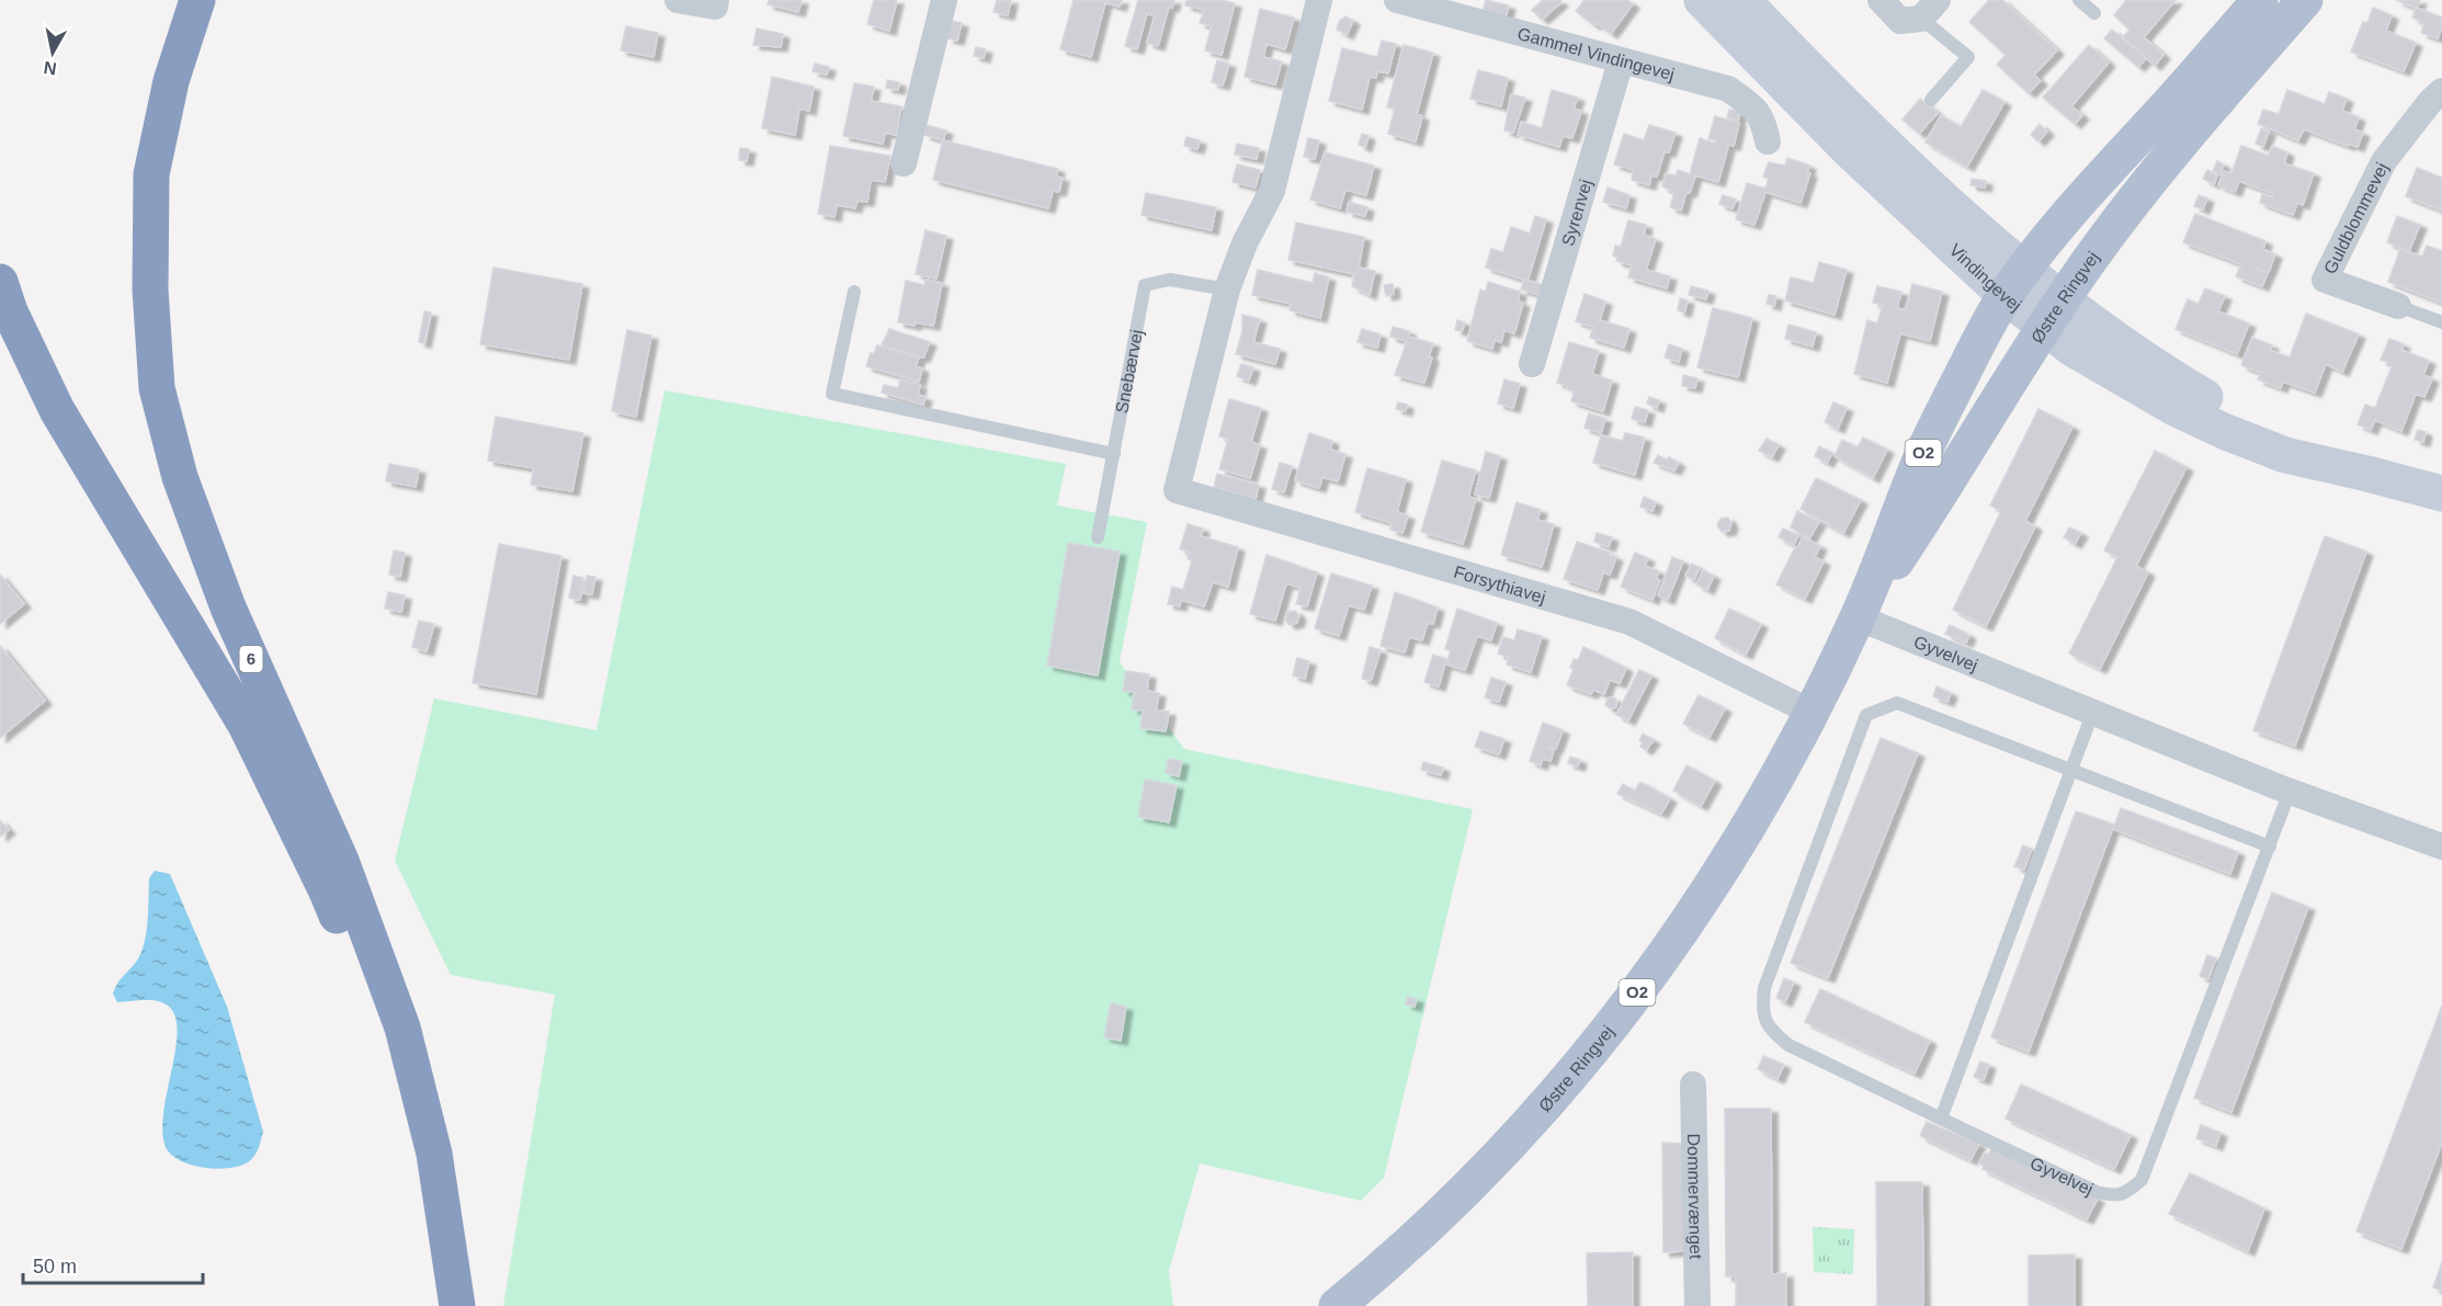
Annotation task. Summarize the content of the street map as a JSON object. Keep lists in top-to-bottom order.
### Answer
{
  "streets": {
    "highway": ["6"],
    "main road": ["Vindingevej", "Østre Ringvej", "O2"],
    "street": [
      "Gammel Vindingevej",
      "Syrenvej",
      "Guldblommevej",
      "Forsythiavej",
      "Gyvelvej",
      "Dommervænget"
    ],
    "lane": ["Snebærvej"]
  },
  "crossings": [
    ["Gammel Vindingevej", "Syrenvej"],
    ["Vindingevej", "Østre Ringvej"],
    ["Østre Ringvej", "Forsythiavej"],
    ["Østre Ringvej", "Gyvelvej"],
    ["Snebærvej", "Forsythiavej"]
  ],
  "scale_bar": "50 m",
  "north": "bottom"
}
